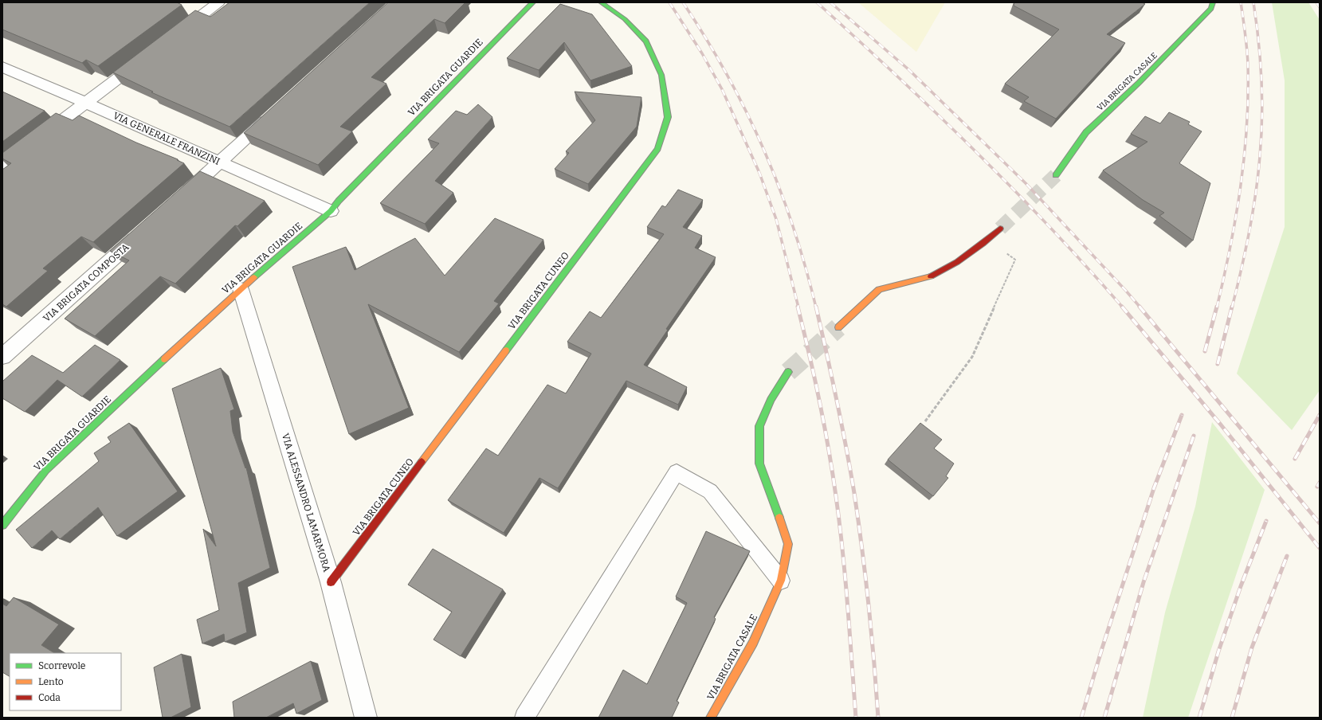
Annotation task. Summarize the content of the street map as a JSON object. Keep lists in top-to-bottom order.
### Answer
{
  "streets": {
    "street": [
      "VIA BRIGATA GUARDIE",
      "VIA BRIGATA CASALE",
      "VIA GENERALE FRANZINI",
      "VIA BRIGATA COMPOSTA",
      "VIA BRIGATA CUNEO",
      "VIA ALESSANDRO LAMARMORA"
    ]
  },
  "crossings": [
    ["VIA BRIGATA GUARDIE", "VIA GENERALE FRANZINI"],
    ["VIA BRIGATA GUARDIE", "VIA ALESSANDRO LAMARMORA"],
    ["VIA BRIGATA CUNEO", "VIA ALESSANDRO LAMARMORA"]
  ],
  "legend": ["Scorrevole", "Lento", "Coda"]
}
